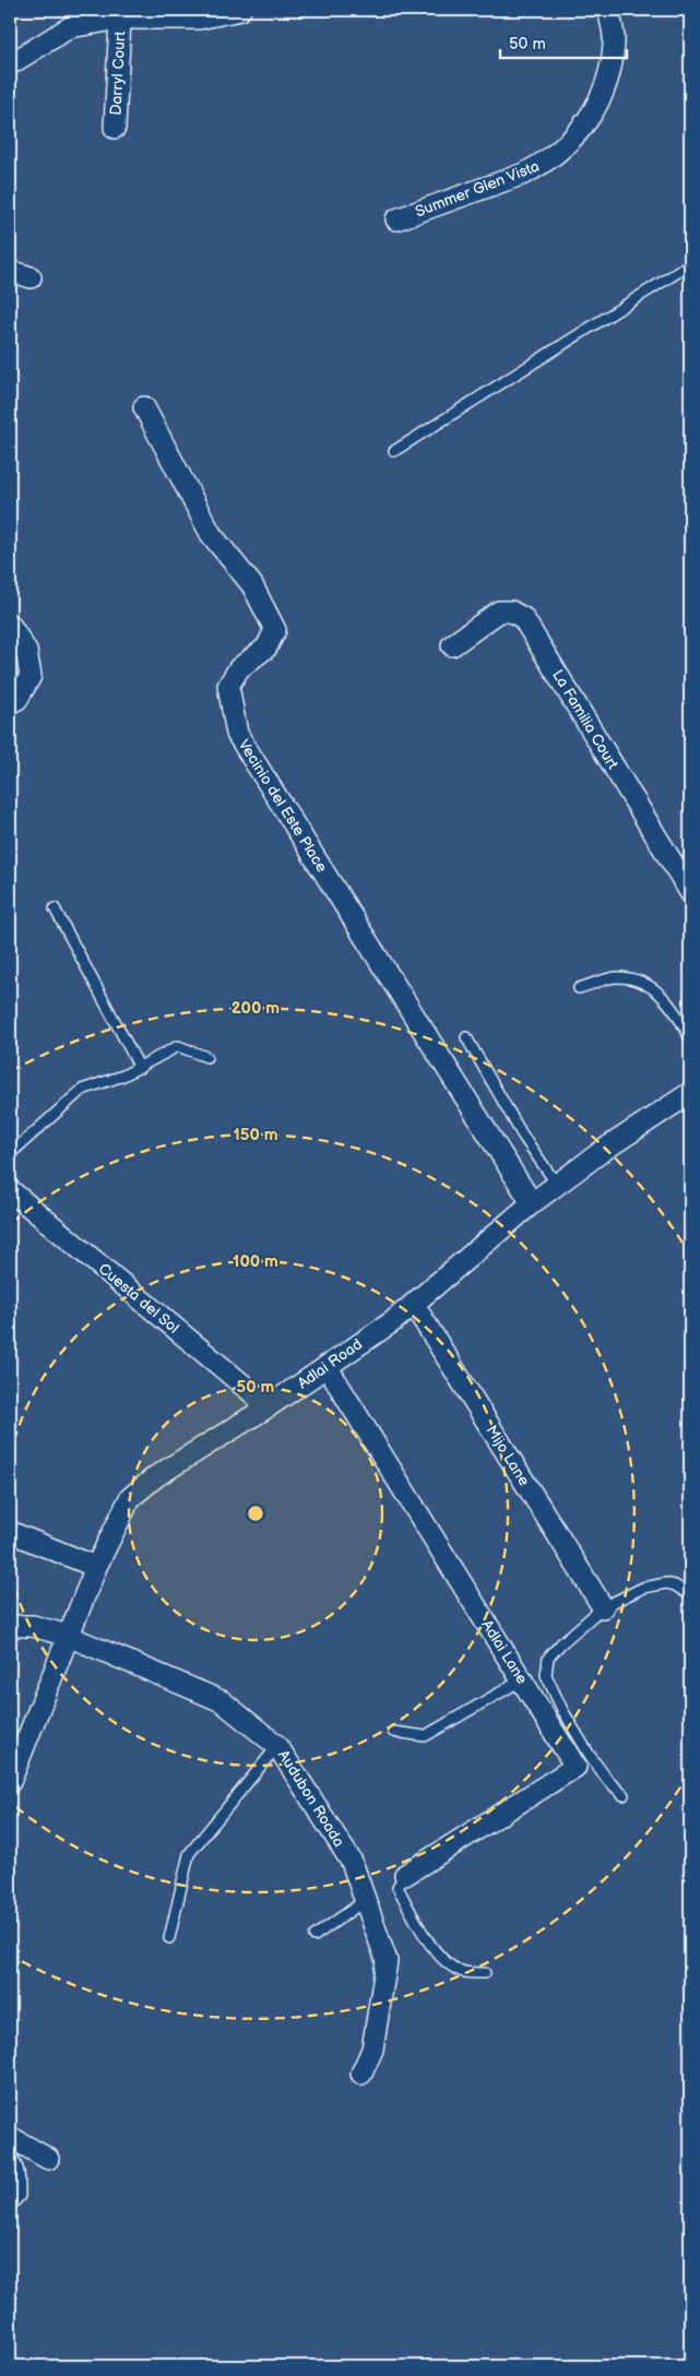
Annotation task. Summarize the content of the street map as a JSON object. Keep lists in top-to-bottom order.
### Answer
{
  "streets": {
    "street": [
      "Darryl Court",
      "Summer Glen Vista",
      "La Familia Court",
      "Vecinio del Este Place",
      "Cuesta del Sol",
      "Adlai Road",
      "Mijo Lane",
      "Adlai Lane",
      "Audubon Roada"
    ]
  },
  "crossings": [
    ["Vecinio del Este Place", "Adlai Road"],
    ["Cuesta del Sol", "Adlai Road"],
    ["Adlai Road", "Mijo Lane"],
    ["Adlai Road", "Adlai Lane"],
    ["Adlai Road", "Audubon Roada"]
  ],
  "scale_bar": "50 m",
  "rings": [
    "200 m",
    "150 m",
    "100 m",
    "50 m"
  ]
}
